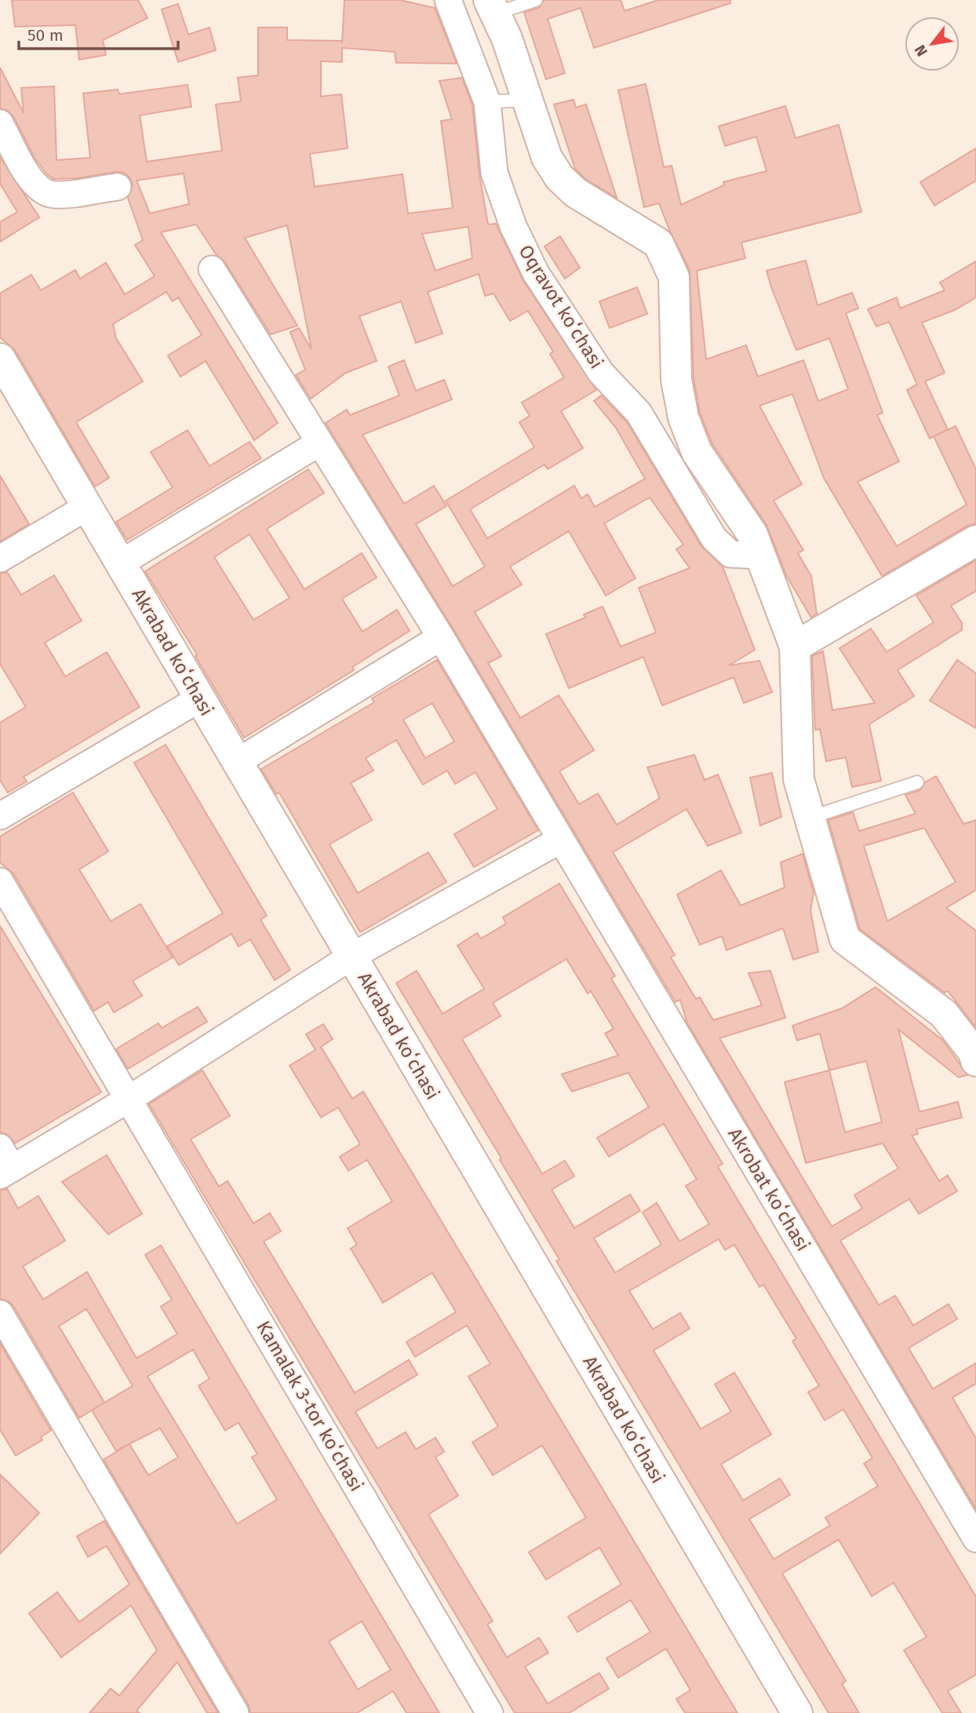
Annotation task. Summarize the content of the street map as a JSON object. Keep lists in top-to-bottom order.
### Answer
{
  "streets": {
    "street": [
      "Oqravot koʻchasi",
      "Akrabad koʻchasi",
      "Akrobat koʻchasi",
      "Kamalak 3-tor koʻchasi"
    ]
  },
  "scale_bar": "50 m",
  "north": "bottom left"
}
